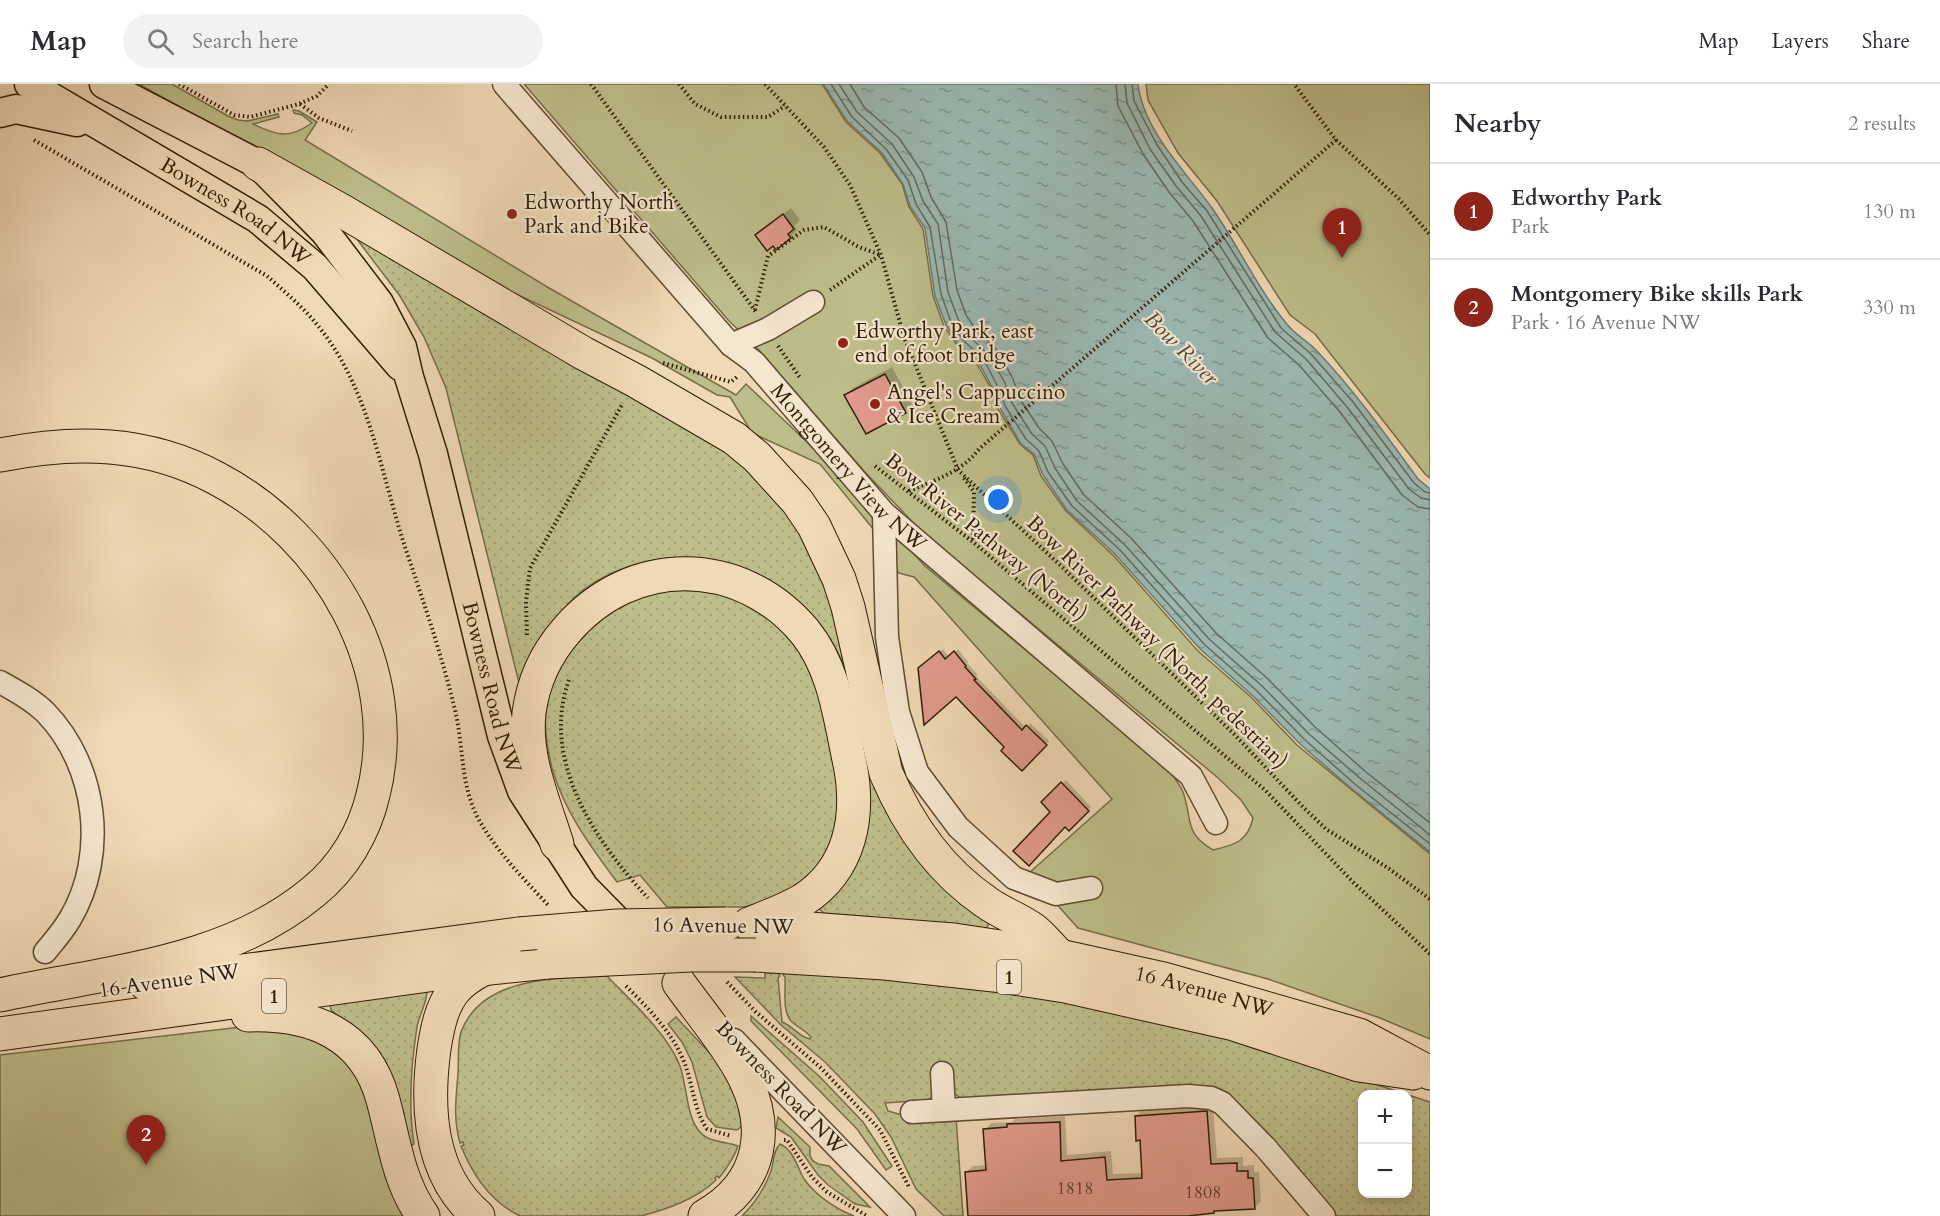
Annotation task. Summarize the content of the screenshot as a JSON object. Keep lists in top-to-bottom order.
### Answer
{
  "streets": {
    "highway": ["16 Avenue NW", "1"],
    "main road": ["Bowness Road NW"],
    "street": ["Montgomery View NW"],
    "path": ["Bow River Pathway (North)", "Bow River Pathway (North, pedestrian)"]
  },
  "water": ["Bow River"],
  "places": ["Edworthy North Park and Bike", "Edworthy Park, east end of foot bridge", "Angel's Cappuccino & Ice Cream"],
  "house_numbers": ["1818", "1808"],
  "page": {
    "header": "Map",
    "search": "Search here",
    "nav": ["Map", "Layers", "Share"],
    "heading": ["Nearby", "2 results"],
    "list": [
      {
        "mark": "1",
        "name": "Edworthy Park",
        "note": "Park",
        "value": "130 m"
      },
      {
        "mark": "2",
        "name": "Montgomery Bike skills Park",
        "note": "Park · 16 Avenue NW",
        "value": "330 m"
      }
    ],
    "pins": ["1", "2"],
    "map_buttons": ["+", "−"]
  }
}
